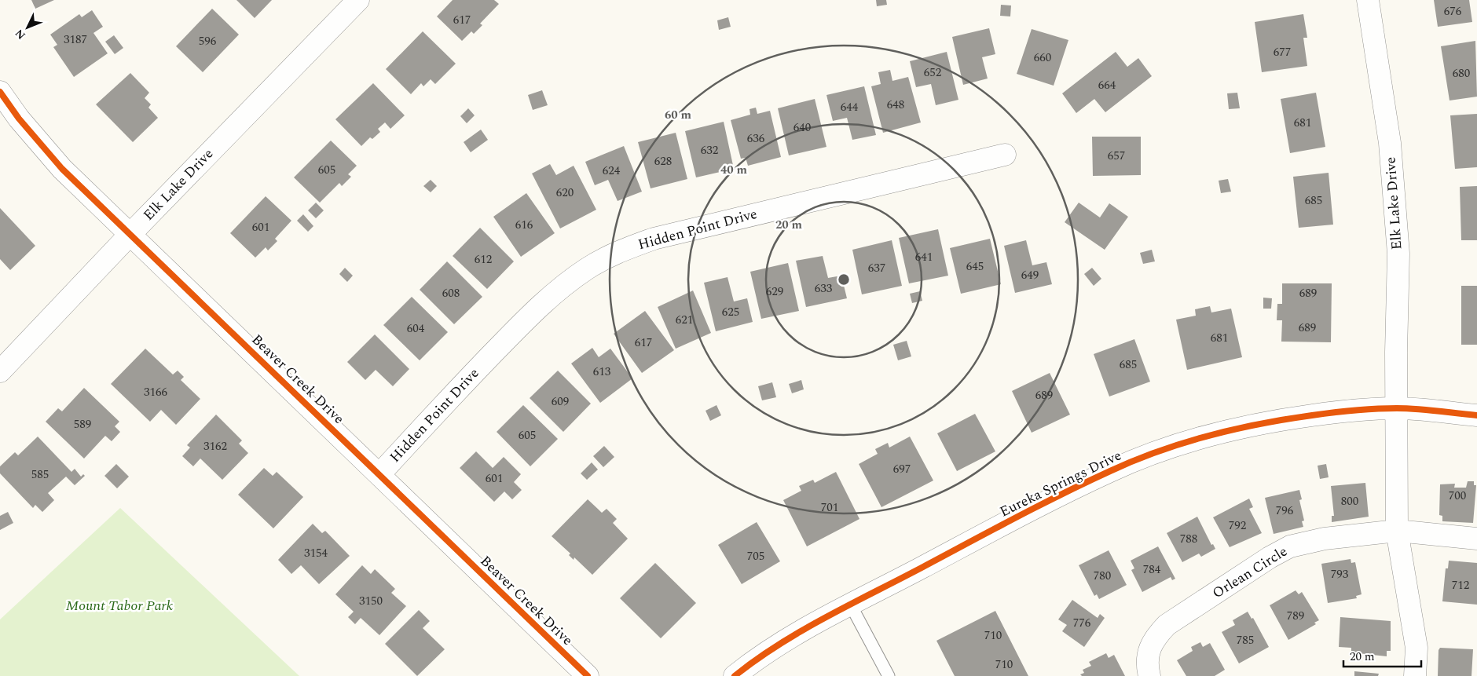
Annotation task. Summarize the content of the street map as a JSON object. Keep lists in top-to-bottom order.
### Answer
{
  "streets": {
    "street": [
      "Elk Lake Drive",
      "Hidden Point Drive",
      "Beaver Creek Drive",
      "Eureka Springs Drive",
      "Orlean Circle"
    ]
  },
  "crossings": [
    ["Elk Lake Drive", "Beaver Creek Drive"],
    ["Elk Lake Drive", "Eureka Springs Drive"],
    ["Hidden Point Drive", "Beaver Creek Drive"]
  ],
  "parks": ["Mount Tabor Park"],
  "house_numbers": [
    "676",
    "617",
    "3187",
    "596",
    "677",
    "660",
    "652",
    "680",
    "664",
    "648",
    "644",
    "681",
    "640",
    "636",
    "632",
    "657",
    "628",
    "605",
    "624",
    "620",
    "685",
    "616",
    "601",
    "641",
    "612",
    "645",
    "637",
    "649",
    "633",
    "629",
    "608",
    "689",
    "625",
    "621",
    "689",
    "604",
    "681",
    "617",
    "685",
    "613",
    "3166",
    "689",
    "609",
    "589",
    "605",
    "3162",
    "697",
    "585",
    "601",
    "700",
    "800",
    "701",
    "796",
    "792",
    "788",
    "3154",
    "705",
    "784",
    "793",
    "780",
    "712",
    "3150",
    "789",
    "776",
    "710",
    "785",
    "710"
  ],
  "scale_bar": "20 m",
  "north": "bottom left",
  "rings": ["60 m", "40 m", "20 m"]
}
